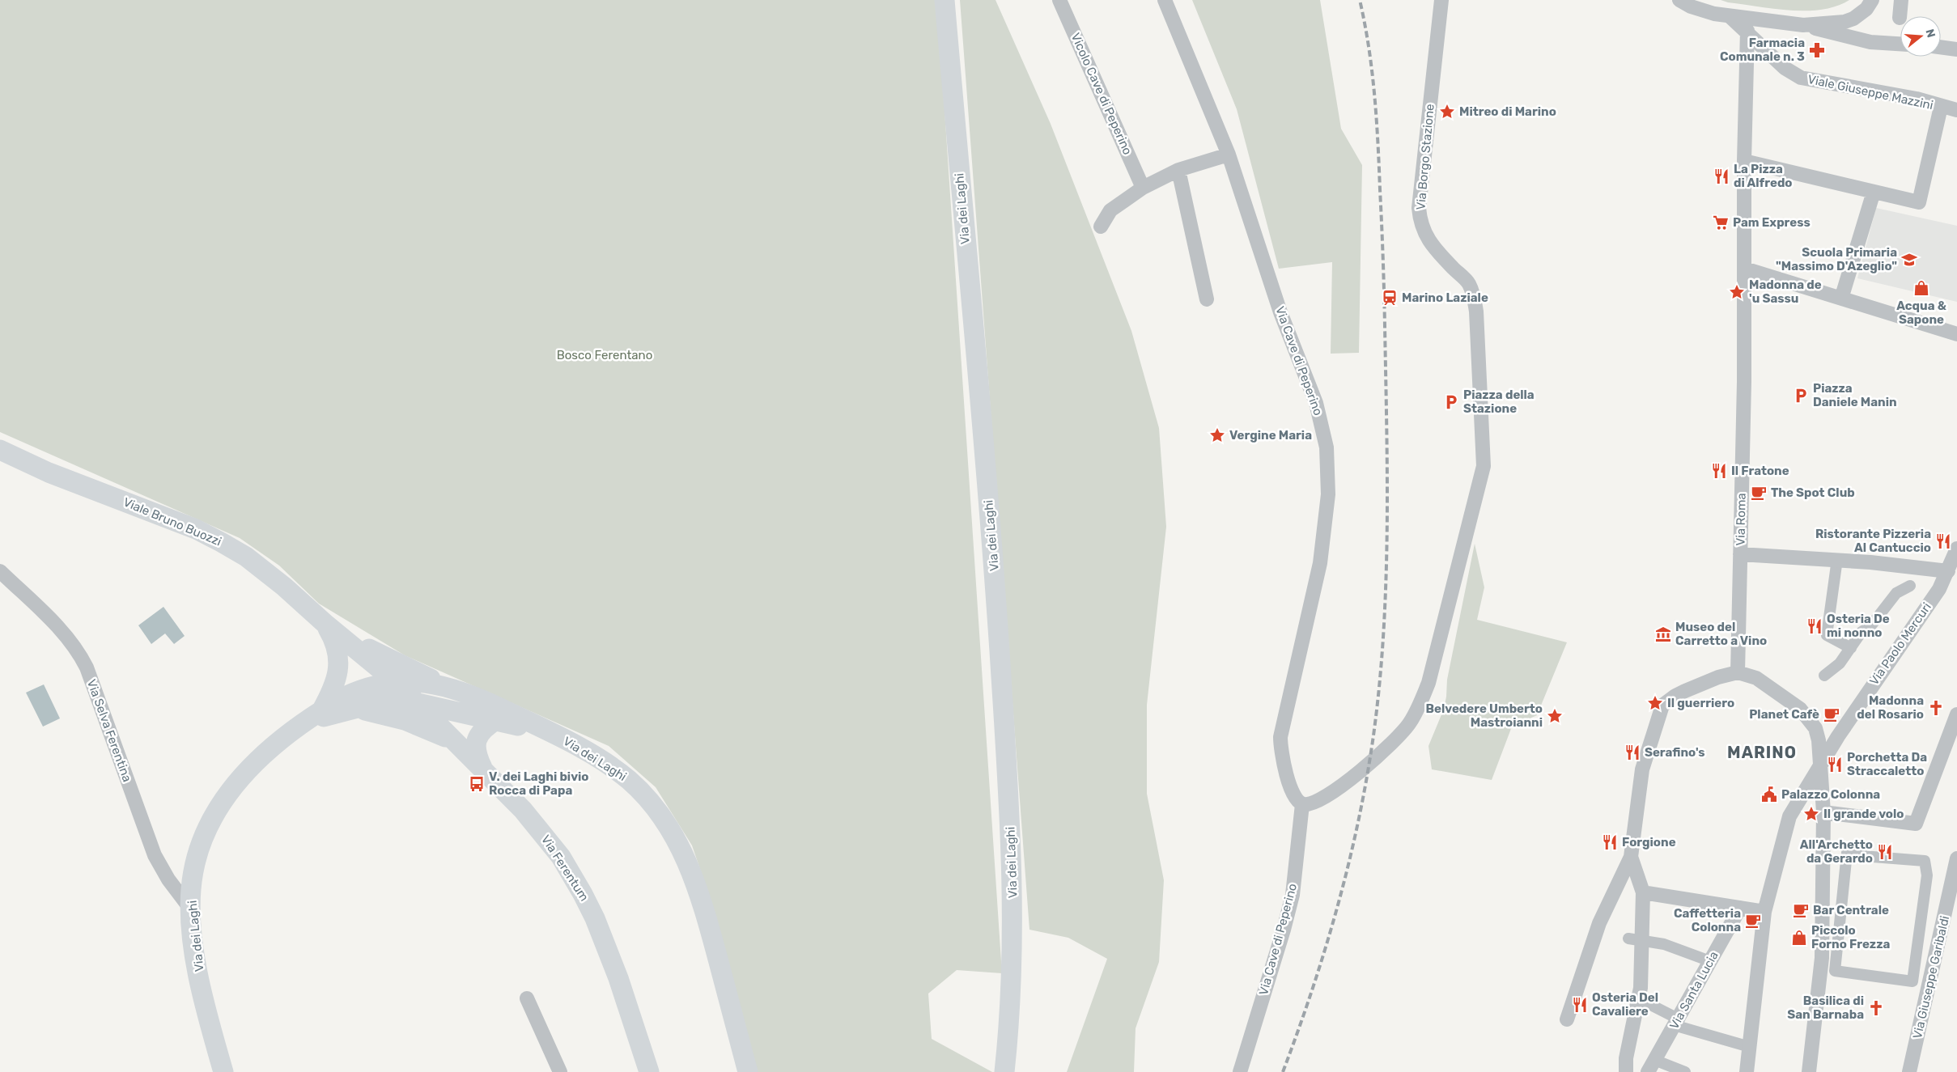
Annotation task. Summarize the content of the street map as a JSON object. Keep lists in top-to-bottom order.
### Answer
{
  "streets": {
    "main road": ["Via dei Laghi", "Viale Bruno Buozzi", "Via Ferentum"],
    "street": [
      "Viale Giuseppe Mazzini",
      "Vicolo Cave di Peperino",
      "Via Borgo Stazione",
      "Via Cave di Peperino",
      "Via Roma",
      "Via Paolo Mercuri",
      "Via Selva Ferentina",
      "Via Giuseppe Garibaldi",
      "Via Santa Lucia"
    ]
  },
  "crossings": [
    ["Viale Giuseppe Mazzini", "Via Roma"],
    ["Via Borgo Stazione", "Via Cave di Peperino"],
    ["Via dei Laghi", "Via Selva Ferentina"],
    ["Via dei Laghi", "Via Ferentum"],
    ["Viale Bruno Buozzi", "Via Ferentum"]
  ],
  "districts": ["MARINO"],
  "parks": ["Bosco Ferentano"],
  "places": {
    "pharmacy": ["Farmacia Comunale n. 3"],
    "place": [
      "Mitreo di Marino",
      "Madonna de 'u Sassu",
      "Vergine Maria",
      "Il guerriero",
      "Belvedere Umberto Mastroianni",
      "Il grande volo"
    ],
    "restaurant": [
      "La Pizza di Alfredo",
      "Il Fratone",
      "Ristorante Pizzeria Al Cantuccio",
      "Osteria De mi nonno",
      "Serafino's",
      "Porchetta Da Straccaletto",
      "Forgione",
      "All'Archetto da Gerardo",
      "Osteria Del Cavaliere"
    ],
    "supermarket": ["Pam Express"],
    "school or university": ["Scuola Primaria \"Massimo D'Azeglio\""],
    "shop": ["Acqua & Sapone", "Piccolo Forno Frezza"],
    "station": ["Marino Laziale"],
    "parking": ["Piazza Daniele Manin", "Piazza della Stazione"],
    "cafe": [
      "The Spot Club",
      "Planet Cafè",
      "Bar Centrale",
      "Caffetteria Colonna"
    ],
    "museum": ["Museo del Carretto a Vino"],
    "church": ["Madonna del Rosario", "Basilica di San Barnaba"],
    "bus stop": ["V. dei Laghi bivio Rocca di Papa"],
    "public building": ["Palazzo Colonna"]
  },
  "north": "right"
}
